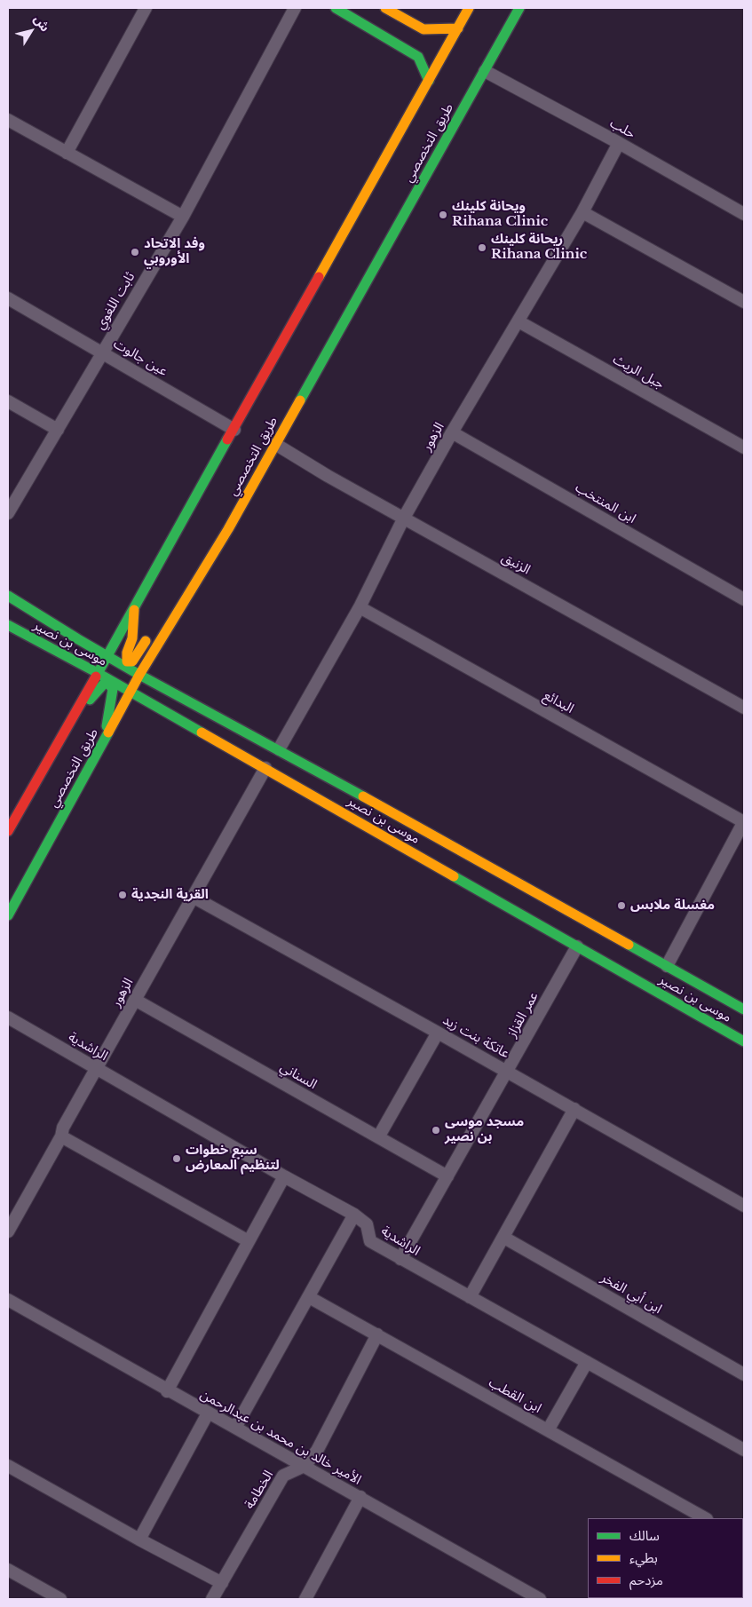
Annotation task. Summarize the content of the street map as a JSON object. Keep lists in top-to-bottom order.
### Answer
{
  "streets": {
    "main road": ["طريق التخصصي", "موسى بن نصير"],
    "street": [
      "حلب",
      "ثابت اللغوي",
      "عين جالوت",
      "جبل الريث",
      "الزهور",
      "ابن المنتخب",
      "الزنبق",
      "البدائع",
      "عمر القزاز",
      "عاتكة بنت زيد",
      "الراشدية",
      "السناني",
      "ابن أبي الفخر",
      "ابن القطب",
      "الأمير خالد بن محمد بن عبدالرحمن",
      "الخطامة"
    ]
  },
  "crossings": [
    ["حلب", "طريق التخصصي"],
    ["حلب", "الزهور"],
    ["طريق التخصصي", "عين جالوت"],
    ["طريق التخصصي", "الزنبق"],
    ["طريق التخصصي", "موسى بن نصير"],
    ["ثابت اللغوي", "عين جالوت"],
    ["جبل الريث", "الزهور"],
    ["الزهور", "ابن المنتخب"],
    ["الزهور", "الزنبق"],
    ["الزهور", "موسى بن نصير"],
    ["الزهور", "البدائع"],
    ["الزهور", "عاتكة بنت زيد"],
    ["الزهور", "الراشدية"],
    ["الزهور", "السناني"],
    ["موسى بن نصير", "عمر القزاز"],
    ["عمر القزاز", "عاتكة بنت زيد"],
    ["عمر القزاز", "الراشدية"],
    ["عمر القزاز", "السناني"],
    ["ابن القطب", "الخطامة"],
    ["الأمير خالد بن محمد بن عبدالرحمن", "الخطامة"]
  ],
  "places": [
    "ويحانة كلينك Rihana Clinic",
    "ريحانة كلينك Rihana Clinic",
    "وفد الاتحاد الأوروبي",
    "القرية النجدية",
    "مغسلة ملابس",
    "مسجد موسى بن نصير",
    "سبع خطوات لتنظيم المعارض"
  ],
  "legend": ["سالك", "بطيء", "مزدحم"],
  "north": "top right"
}
